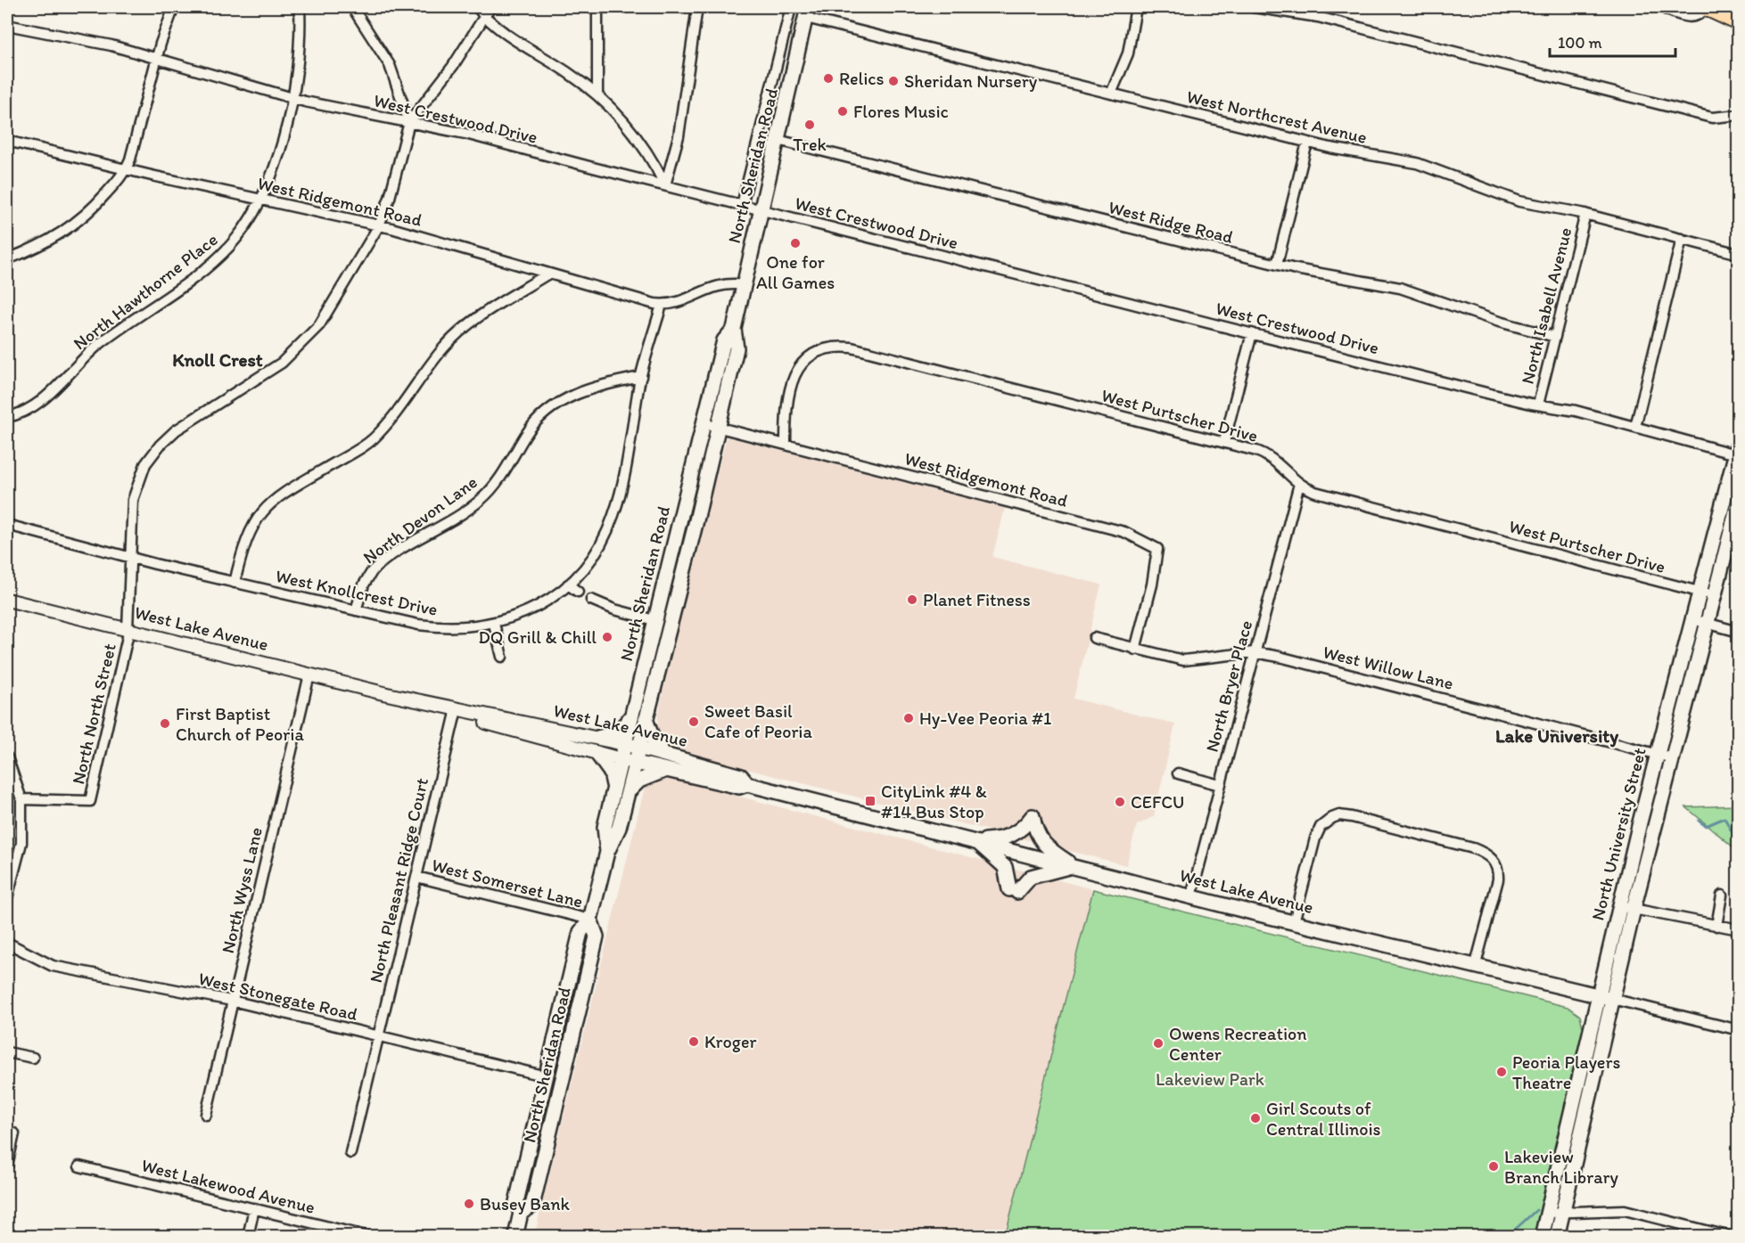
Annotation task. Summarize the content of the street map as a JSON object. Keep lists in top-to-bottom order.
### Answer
{
  "streets": {
    "main road": ["North Sheridan Road", "West Lake Avenue", "North University Street"],
    "street": [
      "West Northcrest Avenue",
      "West Crestwood Drive",
      "West Ridgemont Road",
      "West Ridge Road",
      "North Hawthorne Place",
      "North Isabell Avenue",
      "West Purtscher Drive",
      "North Devon Lane",
      "West Knollcrest Drive",
      "West Willow Lane",
      "North Bryer Place",
      "North North Street",
      "North Pleasant Ridge Court",
      "West Somerset Lane",
      "North Wyss Lane",
      "West Stonegate Road",
      "West Lakewood Avenue"
    ]
  },
  "crossings": [
    ["West Northcrest Avenue", "North Sheridan Road"],
    ["West Northcrest Avenue", "North Isabell Avenue"],
    ["West Crestwood Drive", "North Sheridan Road"],
    ["West Crestwood Drive", "North Hawthorne Place"],
    ["West Crestwood Drive", "North Isabell Avenue"],
    ["West Crestwood Drive", "North University Street"],
    ["North Sheridan Road", "West Ridgemont Road"],
    ["North Sheridan Road", "West Ridge Road"],
    ["North Sheridan Road", "West Lake Avenue"],
    ["North Sheridan Road", "West Somerset Lane"],
    ["North Sheridan Road", "West Stonegate Road"],
    ["West Ridgemont Road", "North Hawthorne Place"],
    ["West Ridgemont Road", "West Purtscher Drive"],
    ["West Ridgemont Road", "West Knollcrest Drive"],
    ["West Ridgemont Road", "West Willow Lane"],
    ["West Ridge Road", "North Isabell Avenue"],
    ["West Purtscher Drive", "North Bryer Place"],
    ["West Purtscher Drive", "North University Street"],
    ["North Devon Lane", "West Knollcrest Drive"],
    ["West Lake Avenue", "North Bryer Place"],
    ["West Lake Avenue", "North North Street"],
    ["West Lake Avenue", "North University Street"],
    ["West Lake Avenue", "North Pleasant Ridge Court"],
    ["West Lake Avenue", "North Wyss Lane"],
    ["West Willow Lane", "North Bryer Place"],
    ["West Willow Lane", "North University Street"],
    ["North Pleasant Ridge Court", "West Somerset Lane"],
    ["North Pleasant Ridge Court", "West Stonegate Road"],
    ["North Wyss Lane", "West Stonegate Road"]
  ],
  "districts": ["Knoll Crest", "Lake University"],
  "parks": ["Lakeview Park"],
  "places": {
    "other": [
      "Relics",
      "Sheridan Nursery",
      "Flores Music",
      "Trek",
      "One for All Games",
      "Planet Fitness",
      "DQ Grill & Chill",
      "Hy-Vee Peoria #1",
      "Sweet Basil Cafe of Peoria",
      "First Baptist Church of Peoria",
      "CEFCU",
      "Kroger",
      "Owens Recreation Center",
      "Peoria Players Theatre",
      "Girl Scouts of Central Illinois",
      "Lakeview Branch Library",
      "Busey Bank"
    ],
    "transit": ["CityLink #4 & #14 Bus Stop"]
  },
  "scale_bar": "100 m"
}
